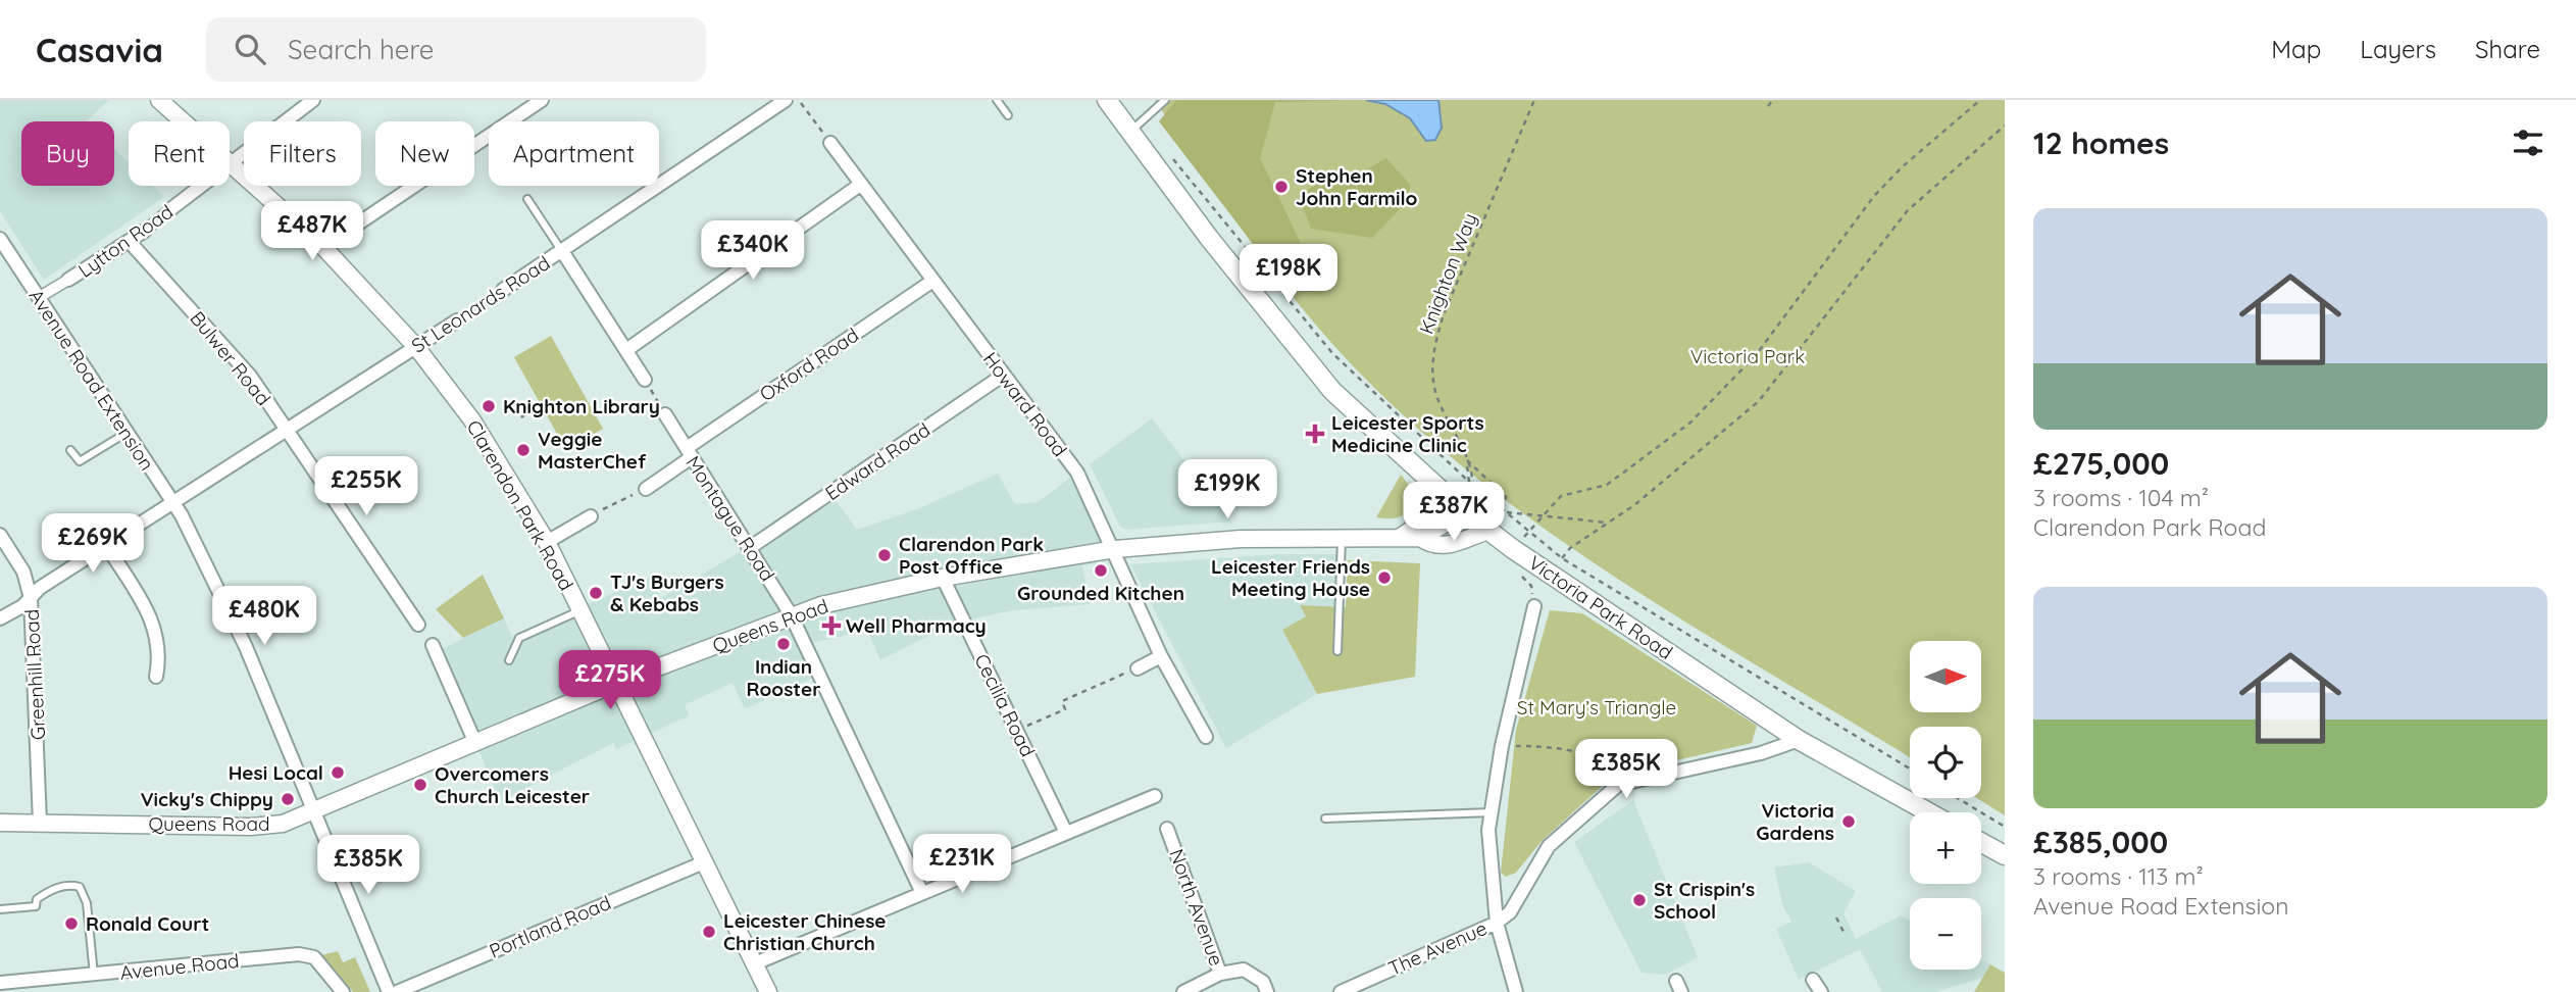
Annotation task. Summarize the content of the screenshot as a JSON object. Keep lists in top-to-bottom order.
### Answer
{
  "streets": {
    "main road": ["Victoria Park Road"],
    "street": [
      "Lytton Road",
      "St Leonards Road",
      "Bulwer Road",
      "Oxford Road",
      "Avenue Road Extension",
      "Howard Road",
      "Edward Road",
      "Clarendon Park Road",
      "Montague Road",
      "Queens Road",
      "Greenhill Road",
      "Cecilia Road",
      "North Avenue",
      "Portland Road",
      "The Avenue",
      "Avenue Road"
    ],
    "path": ["Knighton Way"]
  },
  "crossings": [
    ["Lytton Road", "Bulwer Road"],
    ["Lytton Road", "Avenue Road Extension"],
    ["Lytton Road", "Clarendon Park Road"],
    ["St Leonards Road", "Bulwer Road"],
    ["St Leonards Road", "Avenue Road Extension"],
    ["St Leonards Road", "Clarendon Park Road"],
    ["St Leonards Road", "Greenhill Road"],
    ["Oxford Road", "Howard Road"],
    ["Oxford Road", "Montague Road"],
    ["Avenue Road Extension", "Queens Road"],
    ["Howard Road", "Edward Road"],
    ["Howard Road", "Queens Road"],
    ["Edward Road", "Montague Road"],
    ["Clarendon Park Road", "Queens Road"],
    ["Clarendon Park Road", "Portland Road"],
    ["Montague Road", "Queens Road"],
    ["Victoria Park Road", "Queens Road"],
    ["Queens Road", "Greenhill Road"],
    ["Queens Road", "Cecilia Road"]
  ],
  "parks": ["Victoria Park", "St Mary’s Triangle"],
  "places": {
    "other": [
      "Stephen John Farmilo",
      "Knighton Library",
      "Veggie MasterChef",
      "Clarendon Park Post Office",
      "Grounded Kitchen",
      "Leicester Friends Meeting House",
      "TJ's Burgers & Kebabs",
      "Indian Rooster",
      "Hesi Local",
      "Overcomers Church Leicester",
      "Vicky's Chippy",
      "Victoria Gardens",
      "St Crispin's School",
      "Ronald Court",
      "Leicester Chinese Christian Church"
    ],
    "health": ["Leicester Sports Medicine Clinic", "Well Pharmacy"]
  },
  "north": "right",
  "page": {
    "header": "Casavia",
    "search": "Search here",
    "nav": ["Map", "Layers", "Share"],
    "heading": "12 homes",
    "chip": [
      "Buy",
      "Rent",
      "Filters",
      "New",
      "Apartment"
    ],
    "list": [
      {
        "name": "£275,000",
        "note": "3 rooms · 104 m² · Clarendon Park Road"
      },
      {
        "name": "£385,000",
        "note": "3 rooms · 113 m² · Avenue Road Extension"
      }
    ],
    "price": [
      "£487K",
      "£340K",
      "£198K",
      "£255K",
      "£199K",
      "£387K",
      "£269K",
      "£480K",
      "£275K",
      "£385K",
      "£231K",
      "£385K"
    ],
    "map_buttons": ["+", "−"]
  }
}
